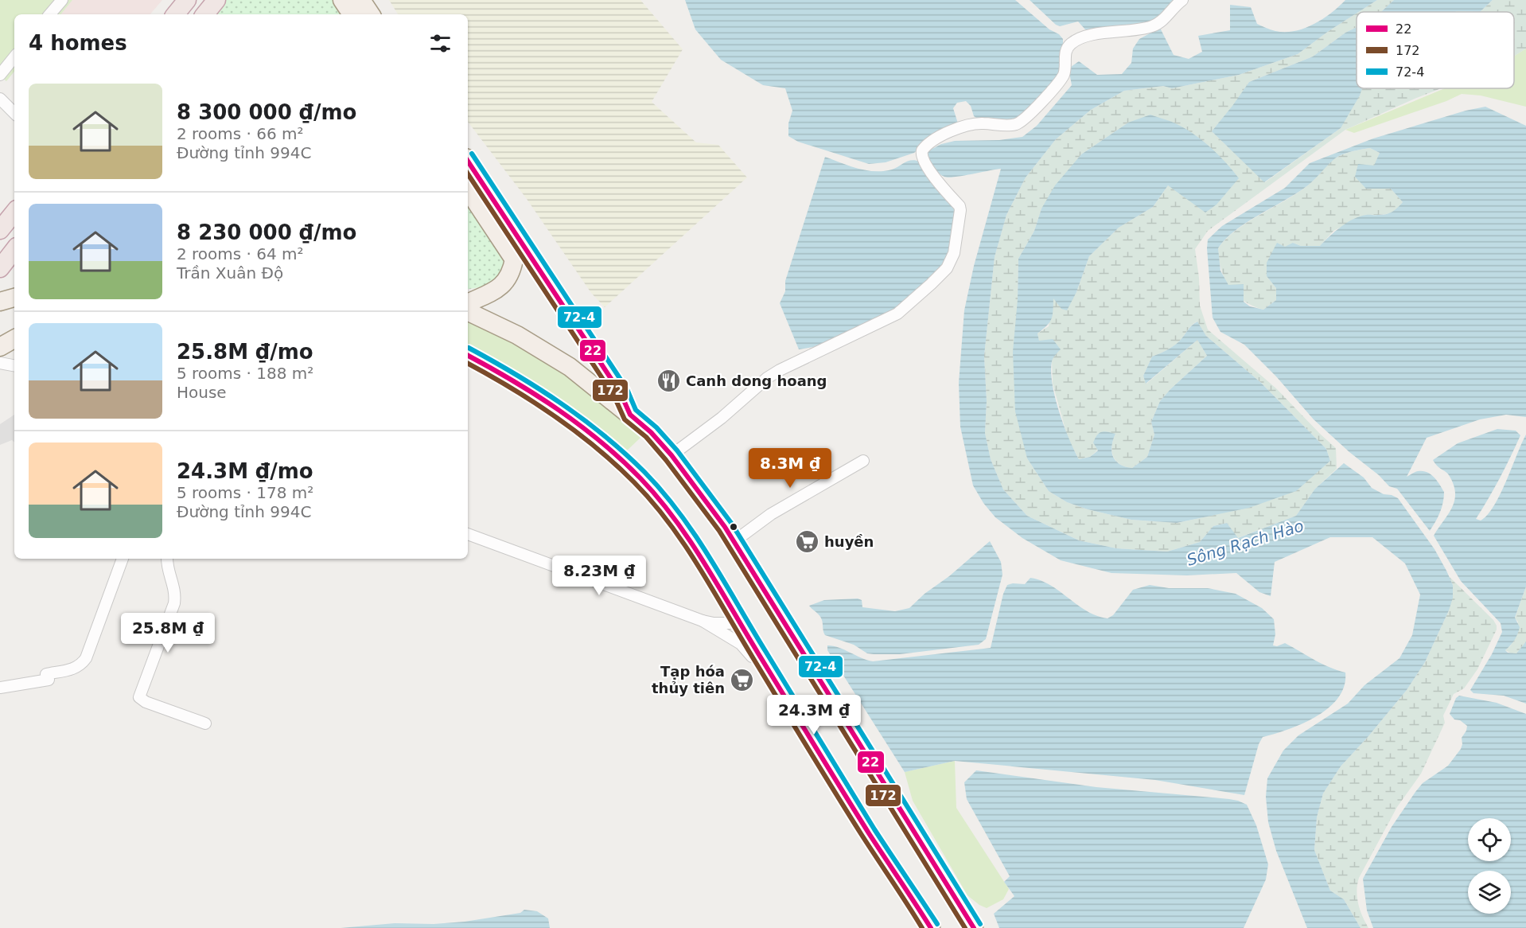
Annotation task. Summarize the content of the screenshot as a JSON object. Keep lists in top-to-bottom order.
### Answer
{
  "water": ["Sông Rạch Hào"],
  "places": {
    "restaurant": ["Canh dong hoang"],
    "supermarket": ["huyền", "Tạp hóa thủy tiên"]
  },
  "lines": ["transit line 72-4", "transit line 22", "transit line 172"],
  "legend": ["22", "172", "72-4"],
  "page": {
    "heading": "4 homes",
    "list": [
      {
        "name": "8 300 000 ₫/mo",
        "note": "2 rooms · 66 m² · Đường tỉnh 994C"
      },
      {
        "name": "8 230 000 ₫/mo",
        "note": "2 rooms · 64 m² · Trần Xuân Độ"
      },
      {
        "name": "25.8M ₫/mo",
        "note": "5 rooms · 188 m² · House"
      },
      {
        "name": "24.3M ₫/mo",
        "note": "5 rooms · 178 m² · Đường tỉnh 994C"
      }
    ],
    "price": [
      "8.3M ₫",
      "8.23M ₫",
      "25.8M ₫",
      "24.3M ₫"
    ]
  }
}
